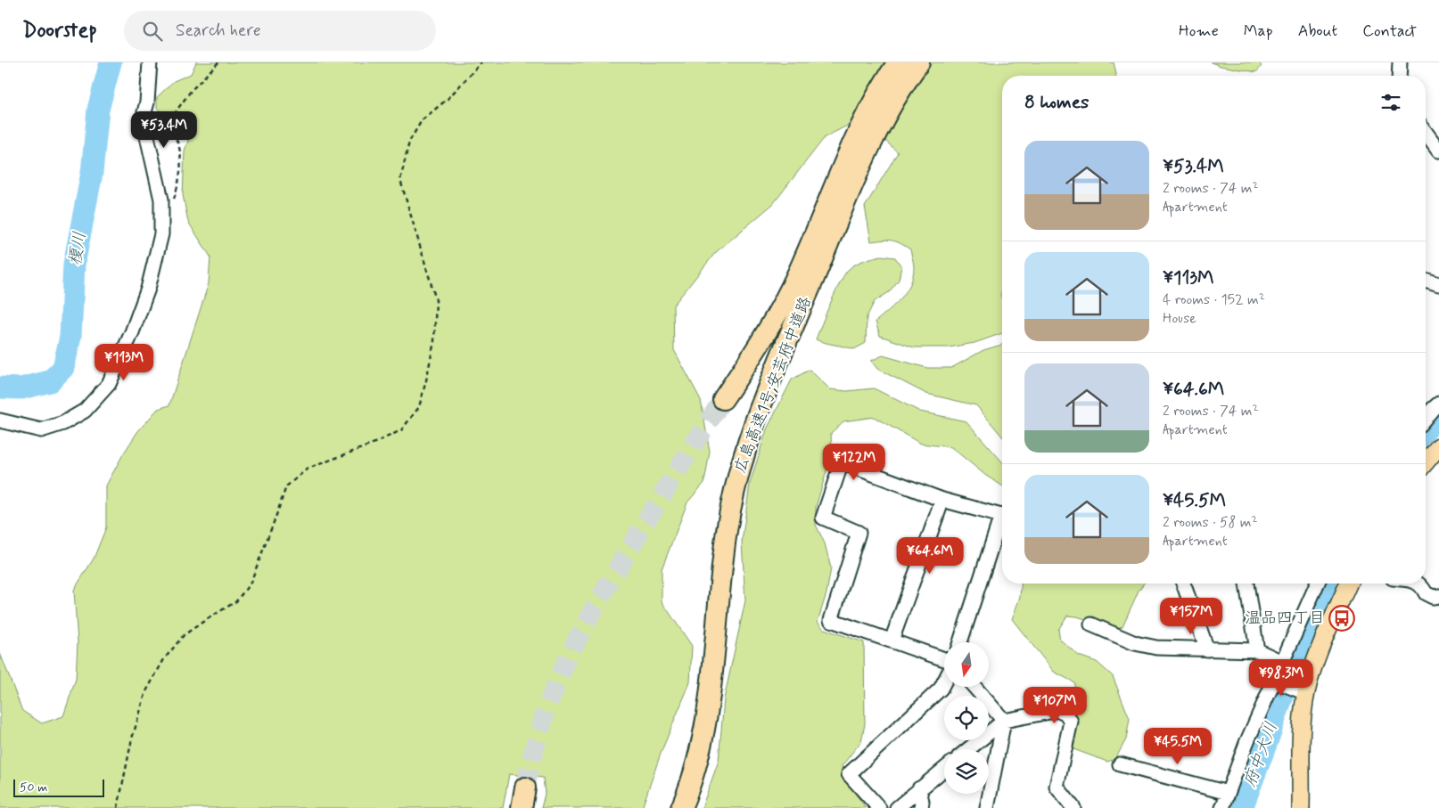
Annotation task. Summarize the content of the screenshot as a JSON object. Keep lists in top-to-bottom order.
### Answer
{
  "streets": {
    "highway": ["広島高速1号;安芸府中道路"]
  },
  "water": ["榎川", "府中大川"],
  "places": {
    "bus stop": ["温品四丁目"]
  },
  "scale_bar": "50 m",
  "north": "bottom",
  "page": {
    "header": "Doorstep",
    "search": "Search here",
    "nav": [
      "Home",
      "Map",
      "About",
      "Contact"
    ],
    "heading": "8 homes",
    "price": [
      "¥53.4M",
      "¥113M",
      "¥122M",
      "¥64.6M",
      "¥157M",
      "¥98.3M",
      "¥107M",
      "¥45.5M"
    ],
    "list": [
      {
        "name": "¥53.4M",
        "note": "2 rooms · 74 m² · Apartment"
      },
      {
        "name": "¥113M",
        "note": "4 rooms · 152 m² · House"
      },
      {
        "name": "¥64.6M",
        "note": "2 rooms · 74 m² · Apartment"
      },
      {
        "name": "¥45.5M",
        "note": "2 rooms · 58 m² · Apartment"
      }
    ],
    "scale": "50 m"
  }
}
